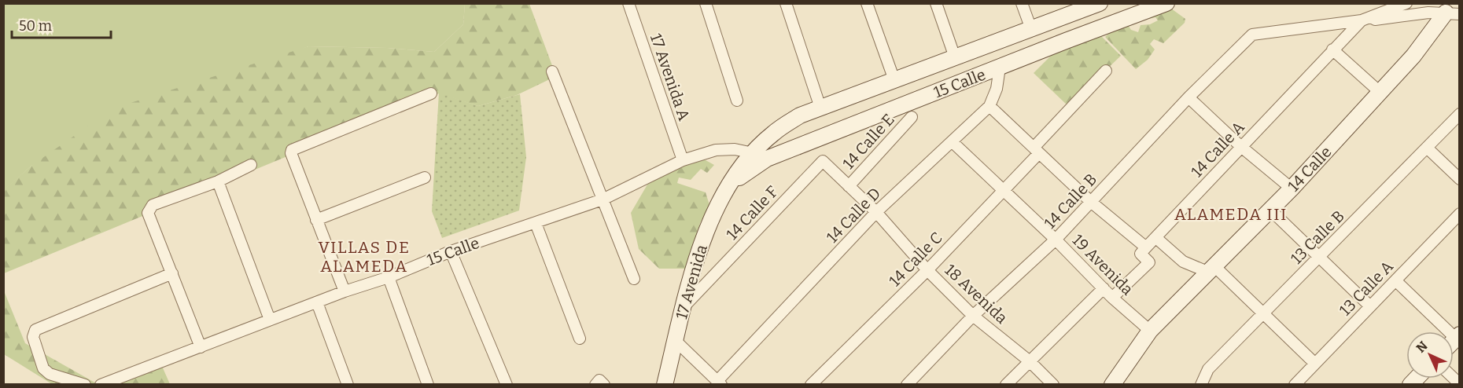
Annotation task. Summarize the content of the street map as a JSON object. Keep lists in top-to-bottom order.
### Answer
{
  "streets": {
    "street": [
      "17 Avenida A",
      "15 Calle",
      "14 Calle E",
      "14 Calle A",
      "14 Calle",
      "14 Calle B",
      "14 Calle F",
      "14 Calle D",
      "13 Calle B",
      "14 Calle C",
      "19 Avenida",
      "17 Avenida",
      "13 Calle A",
      "18 Avenida"
    ]
  },
  "crossings": [
    ["17 Avenida A", "15 Calle"],
    ["15 Calle", "14 Calle D"],
    ["15 Calle", "17 Avenida"],
    ["14 Calle E", "18 Avenida"],
    ["14 Calle A", "14 Calle B"],
    ["14 Calle", "19 Avenida"],
    ["14 Calle B", "19 Avenida"],
    ["14 Calle B", "18 Avenida"],
    ["14 Calle F", "17 Avenida"],
    ["14 Calle F", "18 Avenida"],
    ["14 Calle D", "19 Avenida"],
    ["14 Calle D", "18 Avenida"],
    ["14 Calle C", "19 Avenida"],
    ["14 Calle C", "18 Avenida"]
  ],
  "districts": ["ALAMEDA III", "VILLAS DE ALAMEDA"],
  "scale_bar": "50 m",
  "north": "top left"
}
